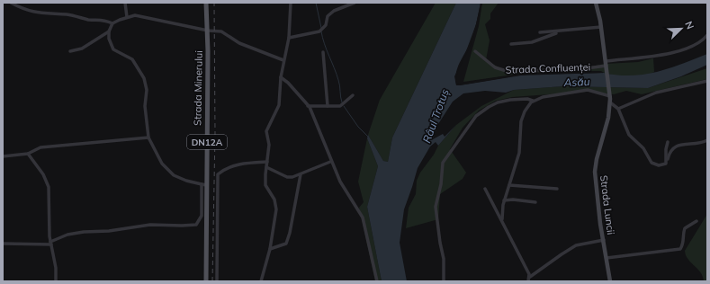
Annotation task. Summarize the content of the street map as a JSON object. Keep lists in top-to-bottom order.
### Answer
{
  "streets": {
    "main road": ["Strada Minerului", "DN12A", "Strada Luncii"],
    "street": ["Strada Confluenței"]
  },
  "crossings": [
    ["Strada Confluenței", "Strada Luncii"]
  ],
  "water": ["Asău", "Râul Trotuș"],
  "north": "top right"
}
